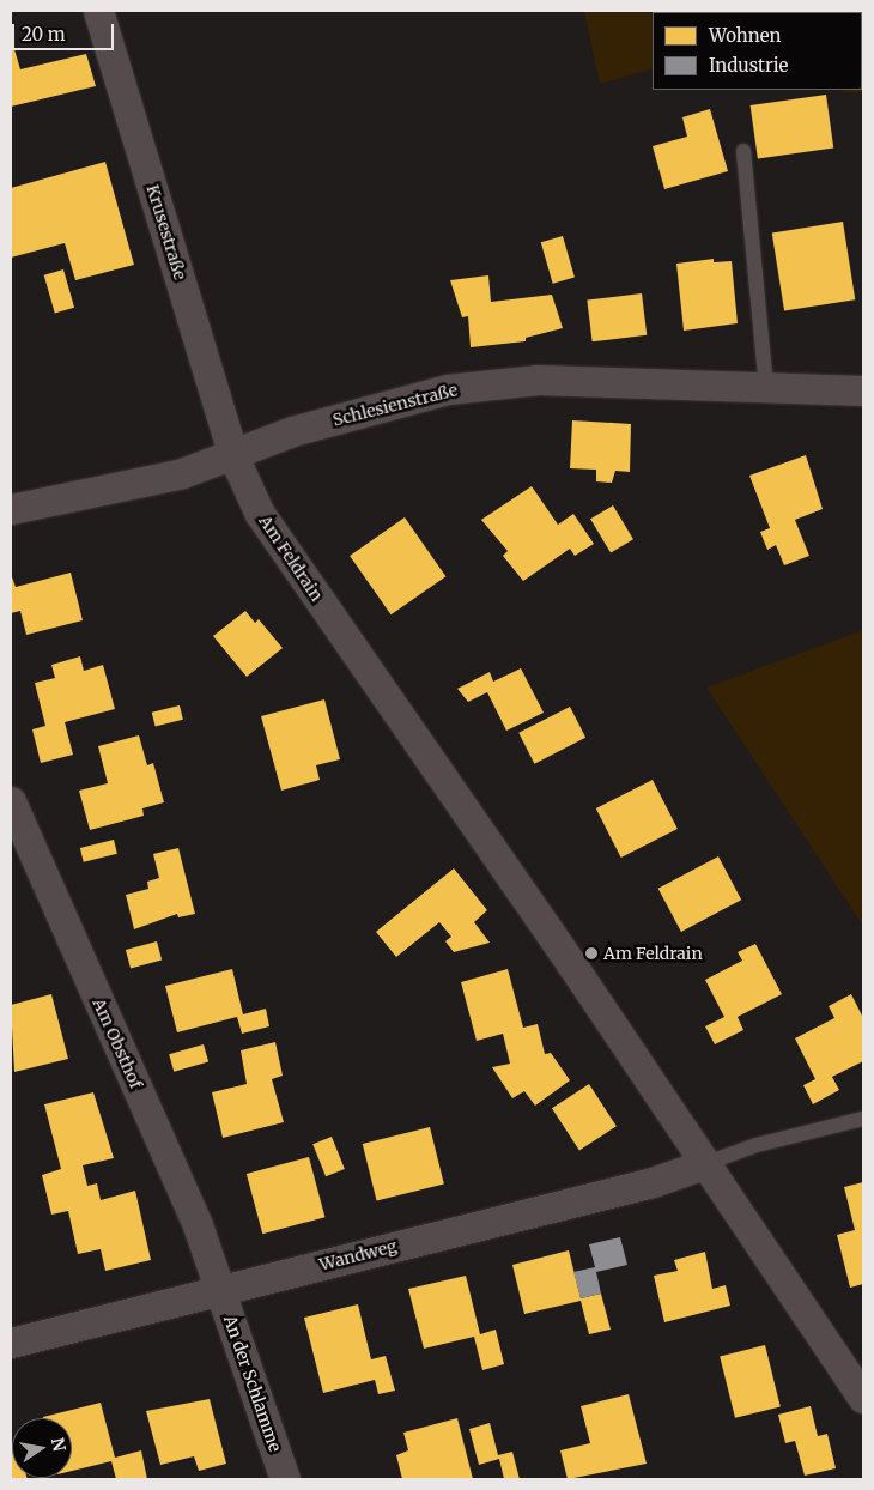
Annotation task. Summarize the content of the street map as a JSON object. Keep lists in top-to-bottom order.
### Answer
{
  "streets": {
    "street": [
      "Krusestraße",
      "Schlesienstraße",
      "Am Feldrain",
      "Am Obsthof",
      "Wandweg",
      "An der Schlamme"
    ]
  },
  "crossings": [
    ["Krusestraße", "Schlesienstraße"],
    ["Krusestraße", "Am Feldrain"],
    ["Schlesienstraße", "Am Feldrain"],
    ["Am Feldrain", "Wandweg"],
    ["Am Obsthof", "Wandweg"],
    ["Am Obsthof", "An der Schlamme"],
    ["Wandweg", "An der Schlamme"]
  ],
  "places": ["Am Feldrain"],
  "legend": ["Wohnen", "Industrie"],
  "scale_bar": "20 m",
  "north": "right"
}
